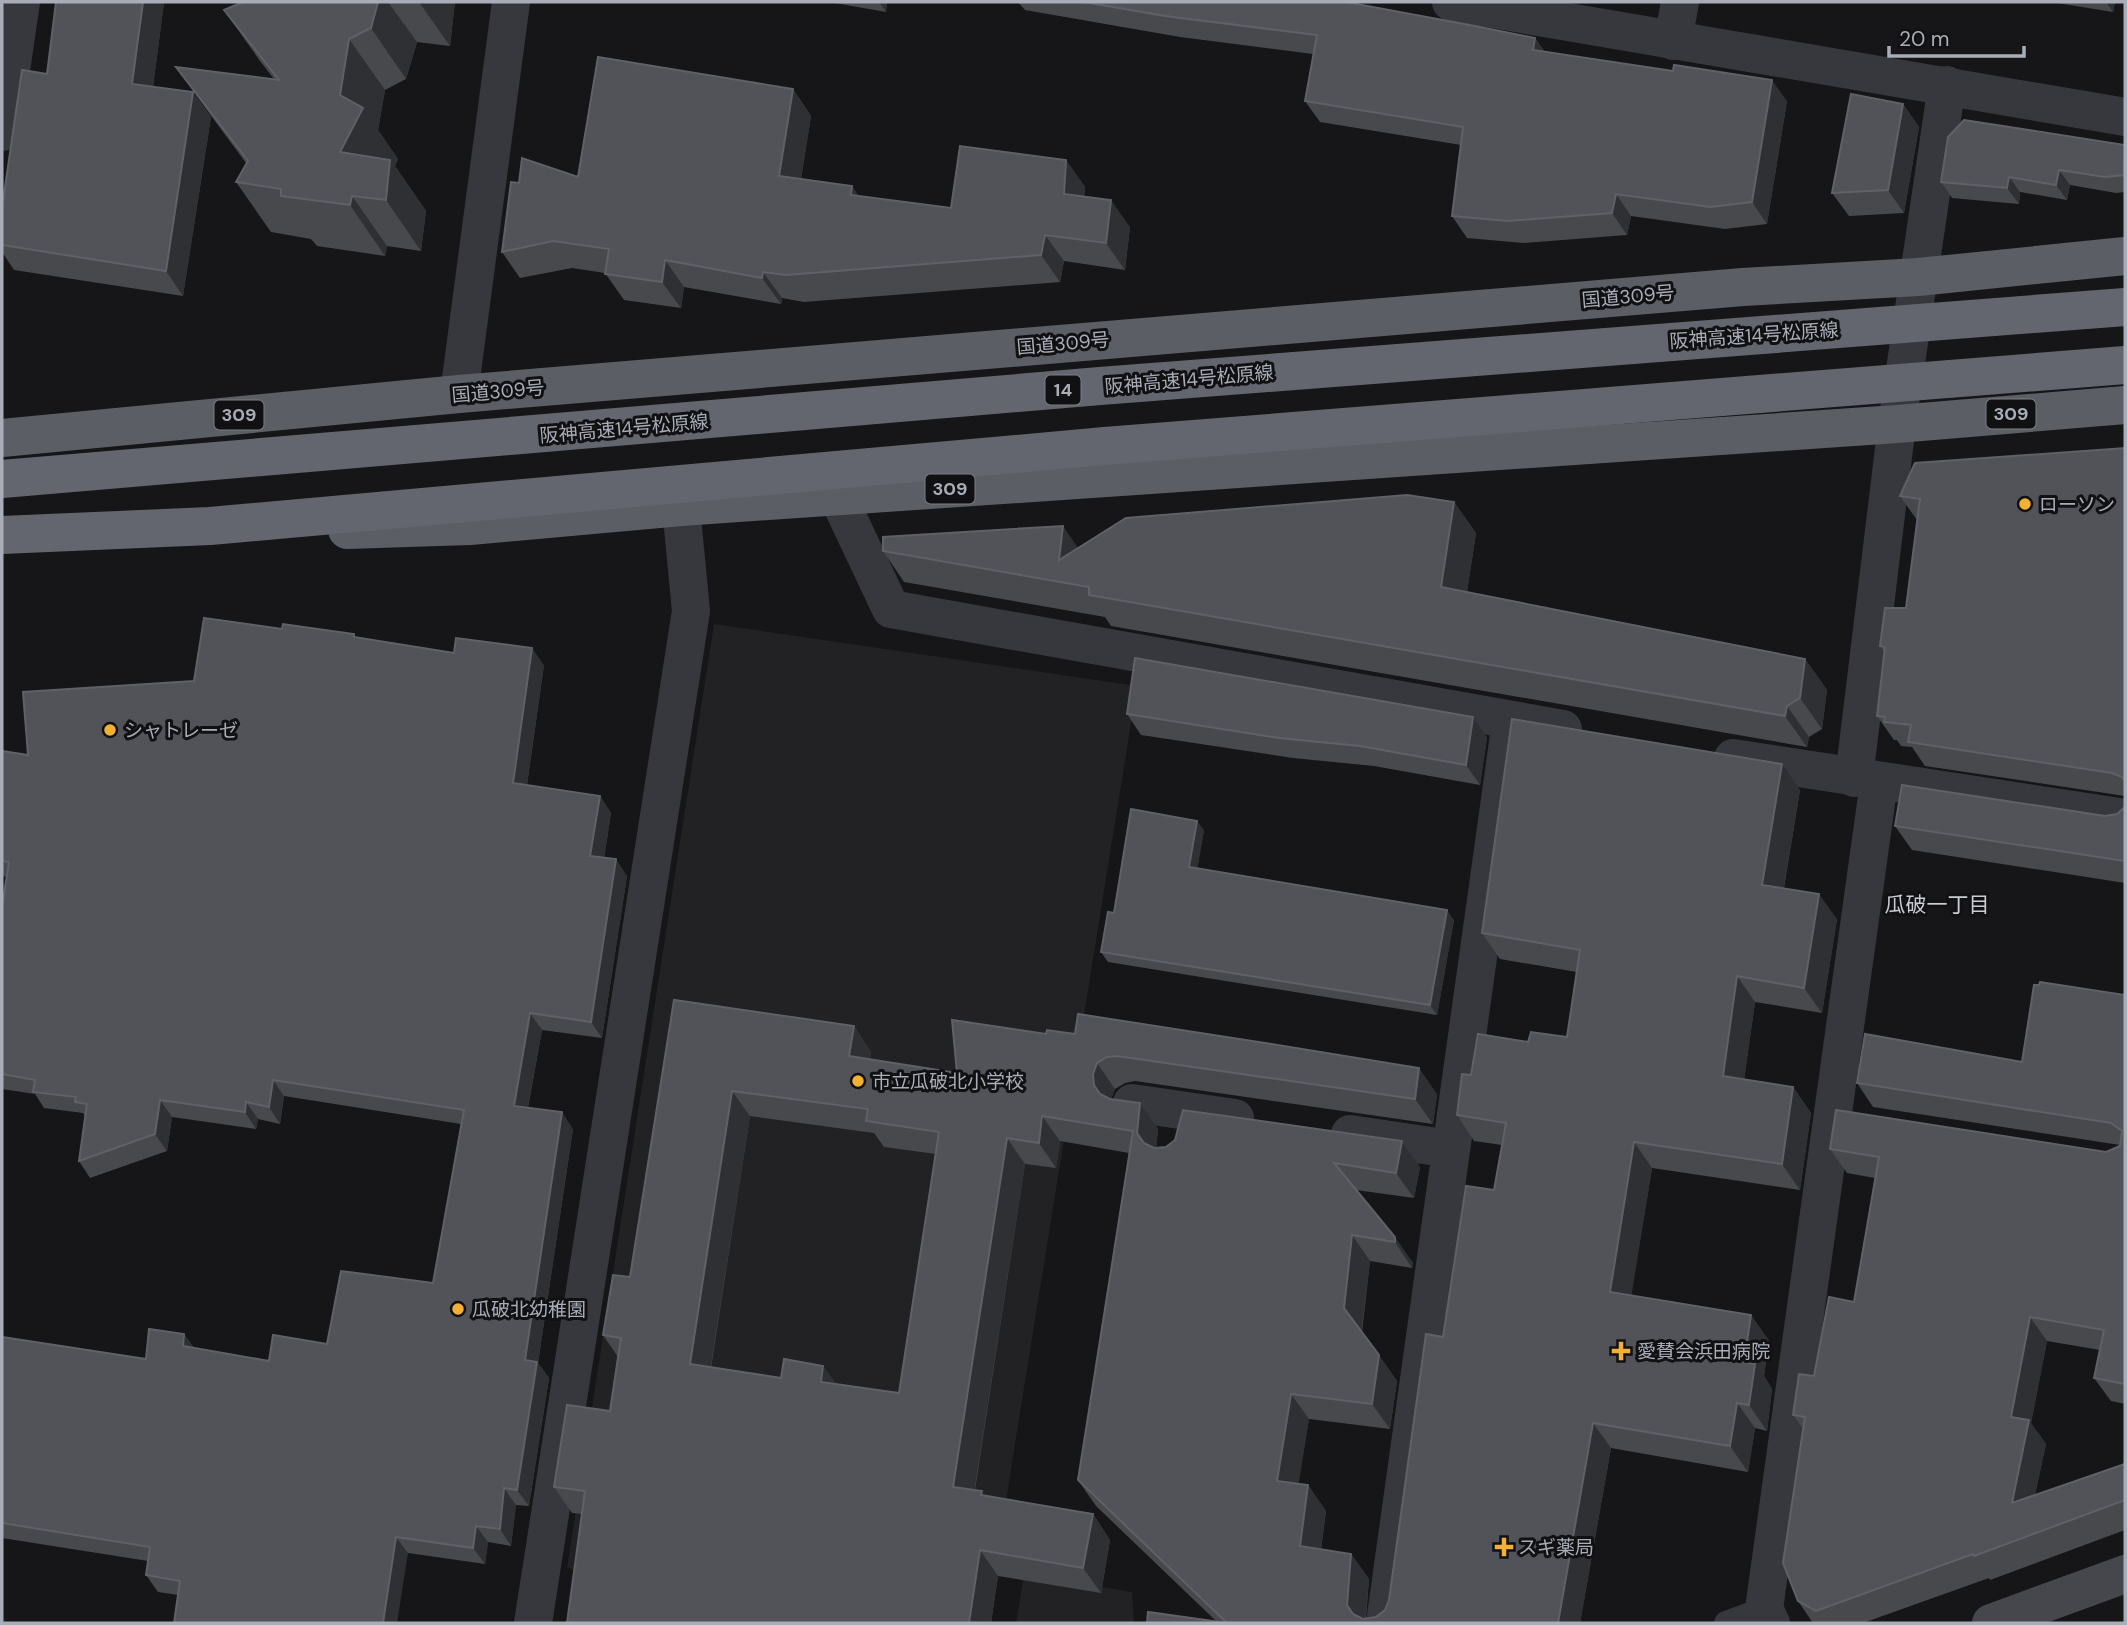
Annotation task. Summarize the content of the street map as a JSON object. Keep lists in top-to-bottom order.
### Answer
{
  "streets": {
    "highway": [
      "国道309号",
      "阪神高速14号松原線",
      "14",
      "309"
    ]
  },
  "districts": ["瓜破一丁目"],
  "places": {
    "other": [
      "ローソン",
      "シャトレーゼ",
      "市立瓜破北小学校",
      "瓜破北幼稚園"
    ],
    "health": ["愛賛会浜田病院", "スギ薬局"]
  },
  "scale_bar": "20 m"
}
